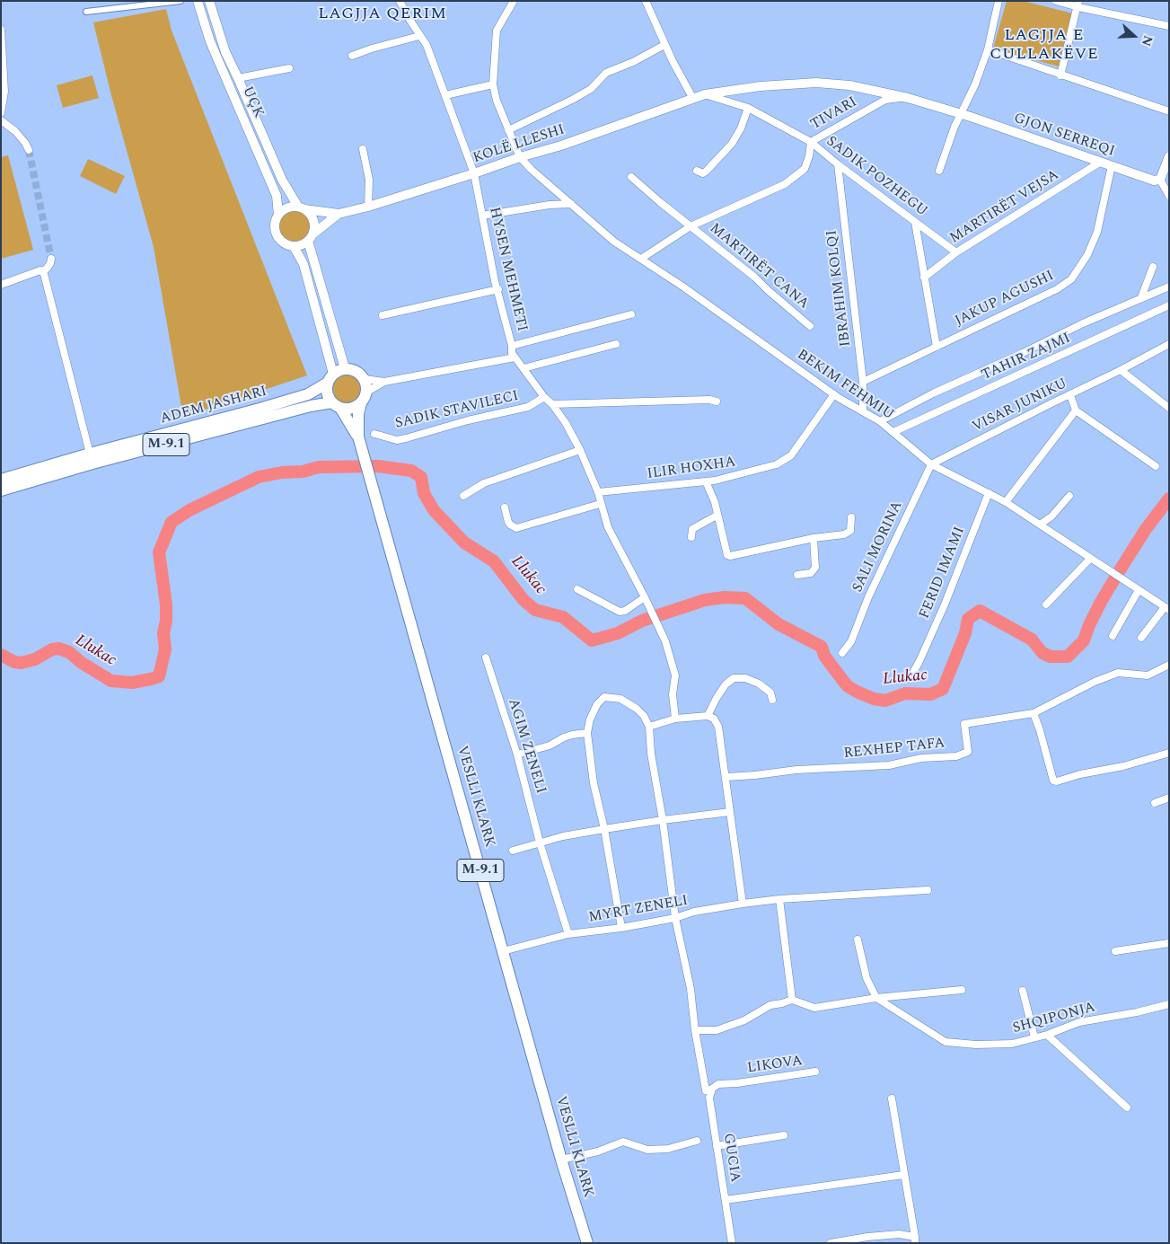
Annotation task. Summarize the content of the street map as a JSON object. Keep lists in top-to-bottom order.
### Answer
{
  "streets": {
    "main road": ["ADEM JASHARI", "M-9.1", "VESLLI KLARK"],
    "street": [
      "UÇK",
      "TIVARI",
      "GJON SERREQI",
      "KOLË LLESHI",
      "SADIK POZHEGU",
      "MARTIRËT VEJSA",
      "MARTIRËT CANA",
      "HYSEN MEHMETI",
      "IBRAHIM KOLQI",
      "JAKUP AGUSHI",
      "TAHIR ZAJMI",
      "BEKIM FEHMIU",
      "VISAR JUNIKU",
      "SADIK STAVILECI",
      "ILIR HOXHA",
      "SALI MORINA",
      "FERID IMAMI",
      "AGIM ZENELI",
      "REXHEP TAFA",
      "MYRT ZENELI",
      "SHQIPONJA",
      "LIKOVA",
      "GUCIA"
    ]
  },
  "crossings": [
    ["UÇK", "ADEM JASHARI"],
    ["UÇK", "M-9.1"],
    ["UÇK", "VESLLI KLARK"],
    ["TIVARI", "GJON SERREQI"],
    ["TIVARI", "KOLË LLESHI"],
    ["TIVARI", "SADIK POZHEGU"],
    ["TIVARI", "MARTIRËT CANA"],
    ["TIVARI", "BEKIM FEHMIU"],
    ["GJON SERREQI", "MARTIRËT VEJSA"],
    ["GJON SERREQI", "JAKUP AGUSHI"],
    ["KOLË LLESHI", "SADIK POZHEGU"],
    ["KOLË LLESHI", "HYSEN MEHMETI"],
    ["KOLË LLESHI", "BEKIM FEHMIU"],
    ["SADIK POZHEGU", "MARTIRËT VEJSA"],
    ["SADIK POZHEGU", "IBRAHIM KOLQI"],
    ["HYSEN MEHMETI", "SADIK STAVILECI"],
    ["HYSEN MEHMETI", "ILIR HOXHA"],
    ["IBRAHIM KOLQI", "JAKUP AGUSHI"],
    ["IBRAHIM KOLQI", "BEKIM FEHMIU"],
    ["TAHIR ZAJMI", "BEKIM FEHMIU"],
    ["BEKIM FEHMIU", "VISAR JUNIKU"],
    ["BEKIM FEHMIU", "ILIR HOXHA"],
    ["BEKIM FEHMIU", "SALI MORINA"],
    ["BEKIM FEHMIU", "FERID IMAMI"],
    ["ADEM JASHARI", "M-9.1"],
    ["ADEM JASHARI", "VESLLI KLARK"],
    ["VISAR JUNIKU", "SALI MORINA"],
    ["M-9.1", "VESLLI KLARK"],
    ["AGIM ZENELI", "MYRT ZENELI"],
    ["VESLLI KLARK", "MYRT ZENELI"],
    ["LIKOVA", "GUCIA"]
  ],
  "districts": ["LAGJJA QERIM", "LAGJJA E CULLAKËVE"],
  "water": ["Llukac"],
  "north": "right"
}
